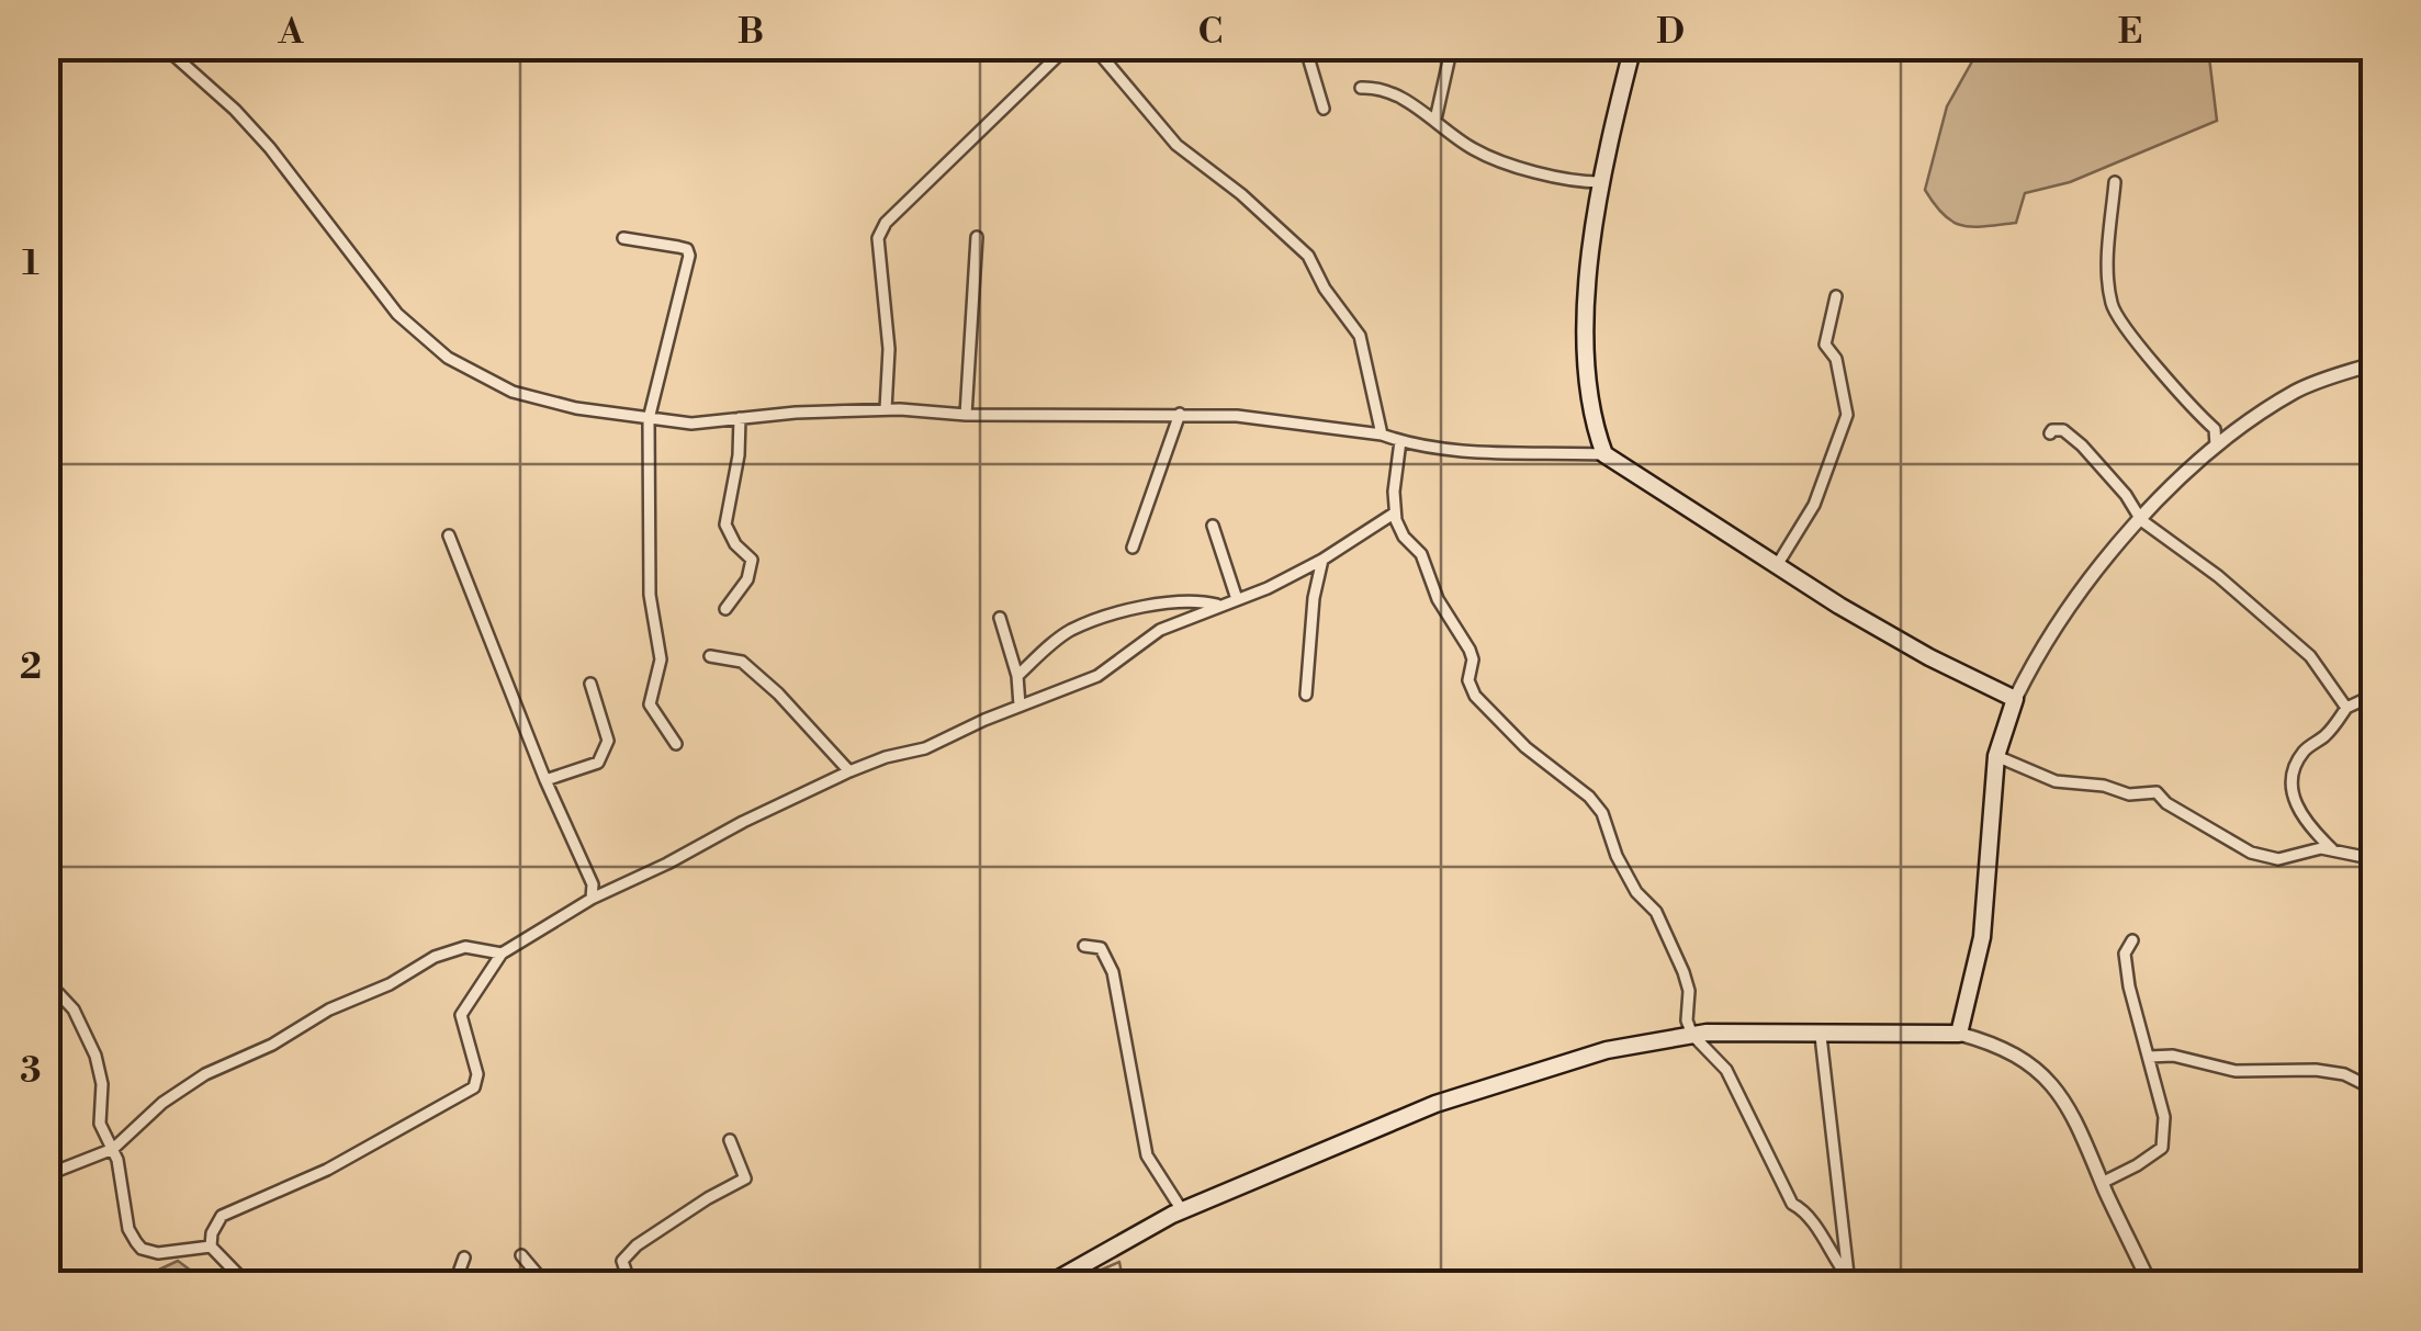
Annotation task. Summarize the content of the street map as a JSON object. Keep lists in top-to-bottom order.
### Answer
{
  "grid": {
    "columns": [
      "A",
      "B",
      "C",
      "D",
      "E"
    ],
    "rows": ["1", "2", "3"]
  }
}
